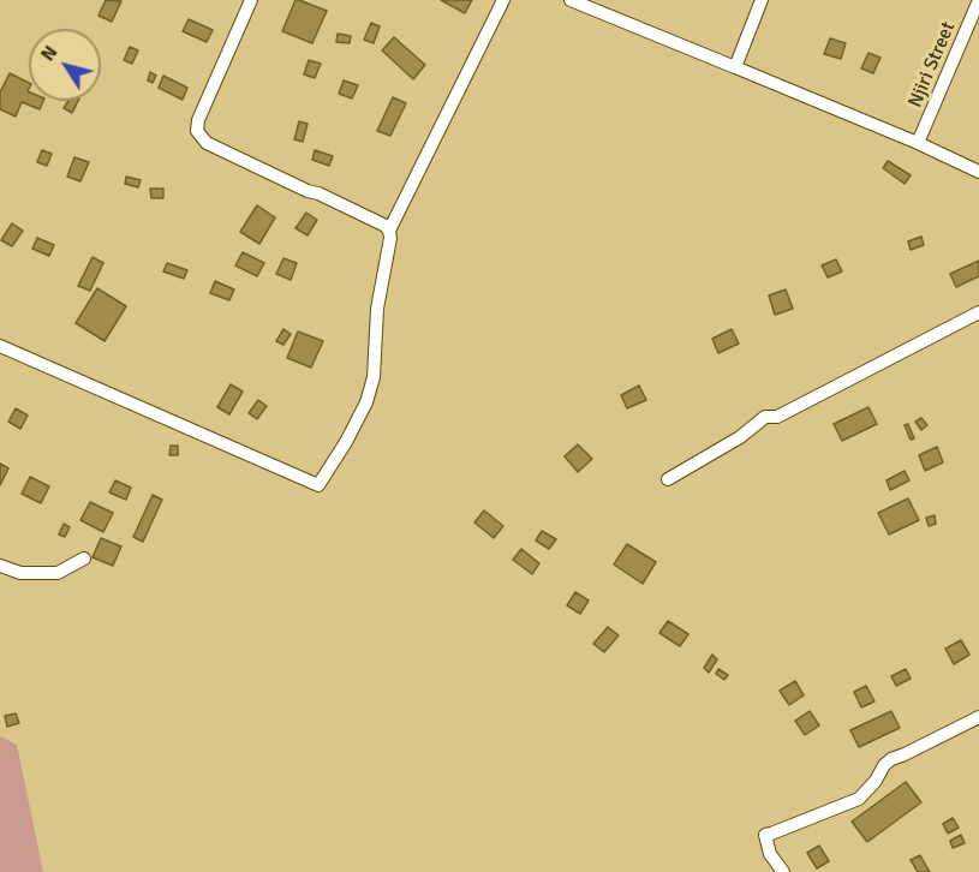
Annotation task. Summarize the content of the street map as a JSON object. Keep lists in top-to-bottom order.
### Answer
{
  "streets": {
    "street": ["Njiri Street"]
  },
  "north": "top left"
}
